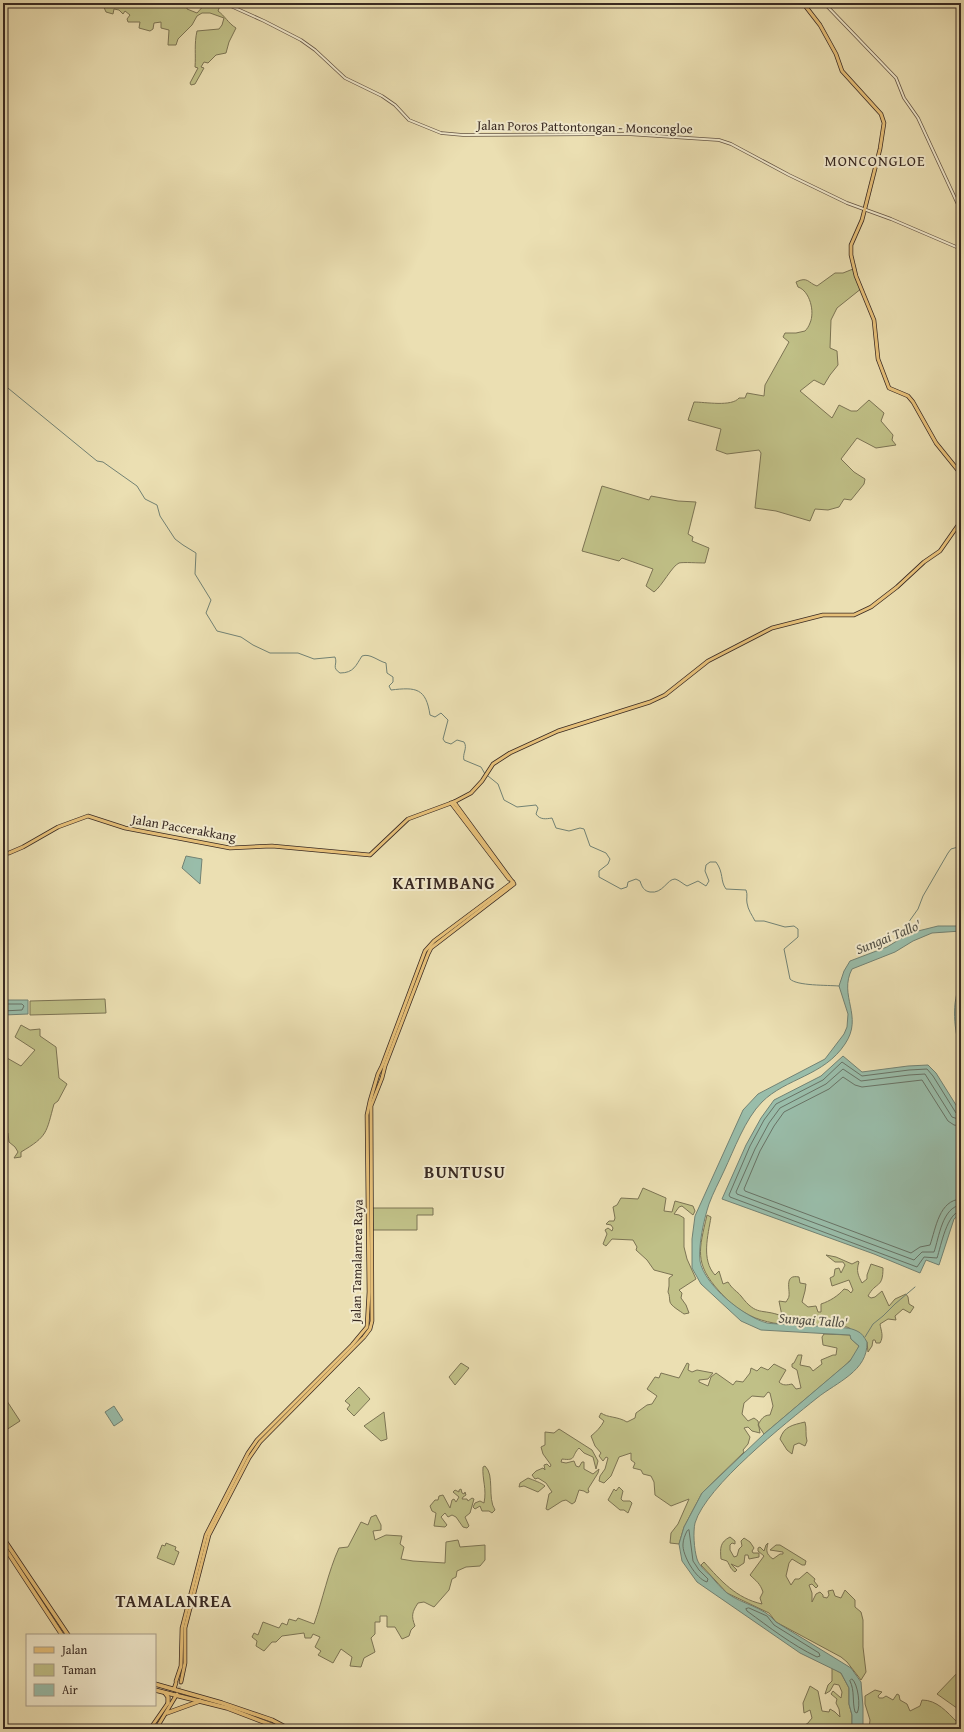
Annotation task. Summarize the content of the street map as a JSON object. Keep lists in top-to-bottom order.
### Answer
{
  "streets": {
    "main road": ["Jalan Paccerakkang", "Jalan Tamalanrea Raya"],
    "street": ["Jalan Poros Pattontongan - Moncongloe"]
  },
  "crossings": [
    ["Jalan Paccerakkang", "Jalan Tamalanrea Raya"]
  ],
  "districts": [
    "MONCONGLOE",
    "KATIMBANG",
    "BUNTUSU",
    "TAMALANREA"
  ],
  "water": ["Sungai Tallo'"],
  "legend": ["Jalan", "Taman", "Air"]
}
